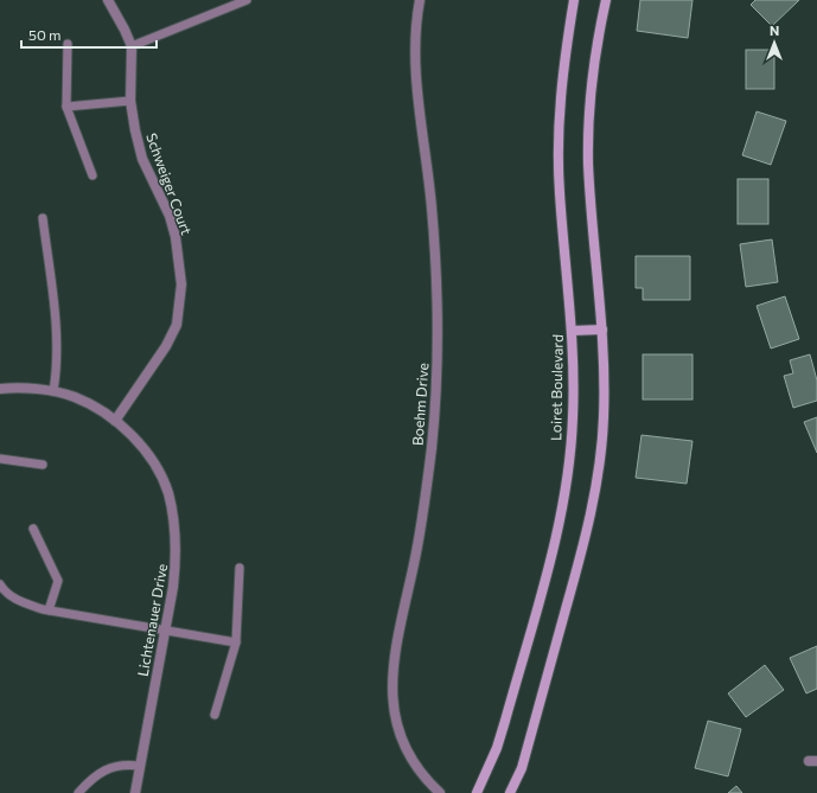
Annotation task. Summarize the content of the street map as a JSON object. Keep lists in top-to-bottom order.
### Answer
{
  "streets": {
    "street": [
      "Schweiger Court",
      "Loiret Boulevard",
      "Boehm Drive",
      "Lichtenauer Drive"
    ]
  },
  "crossings": [
    ["Schweiger Court", "Lichtenauer Drive"]
  ],
  "scale_bar": "50 m",
  "north": "top"
}
